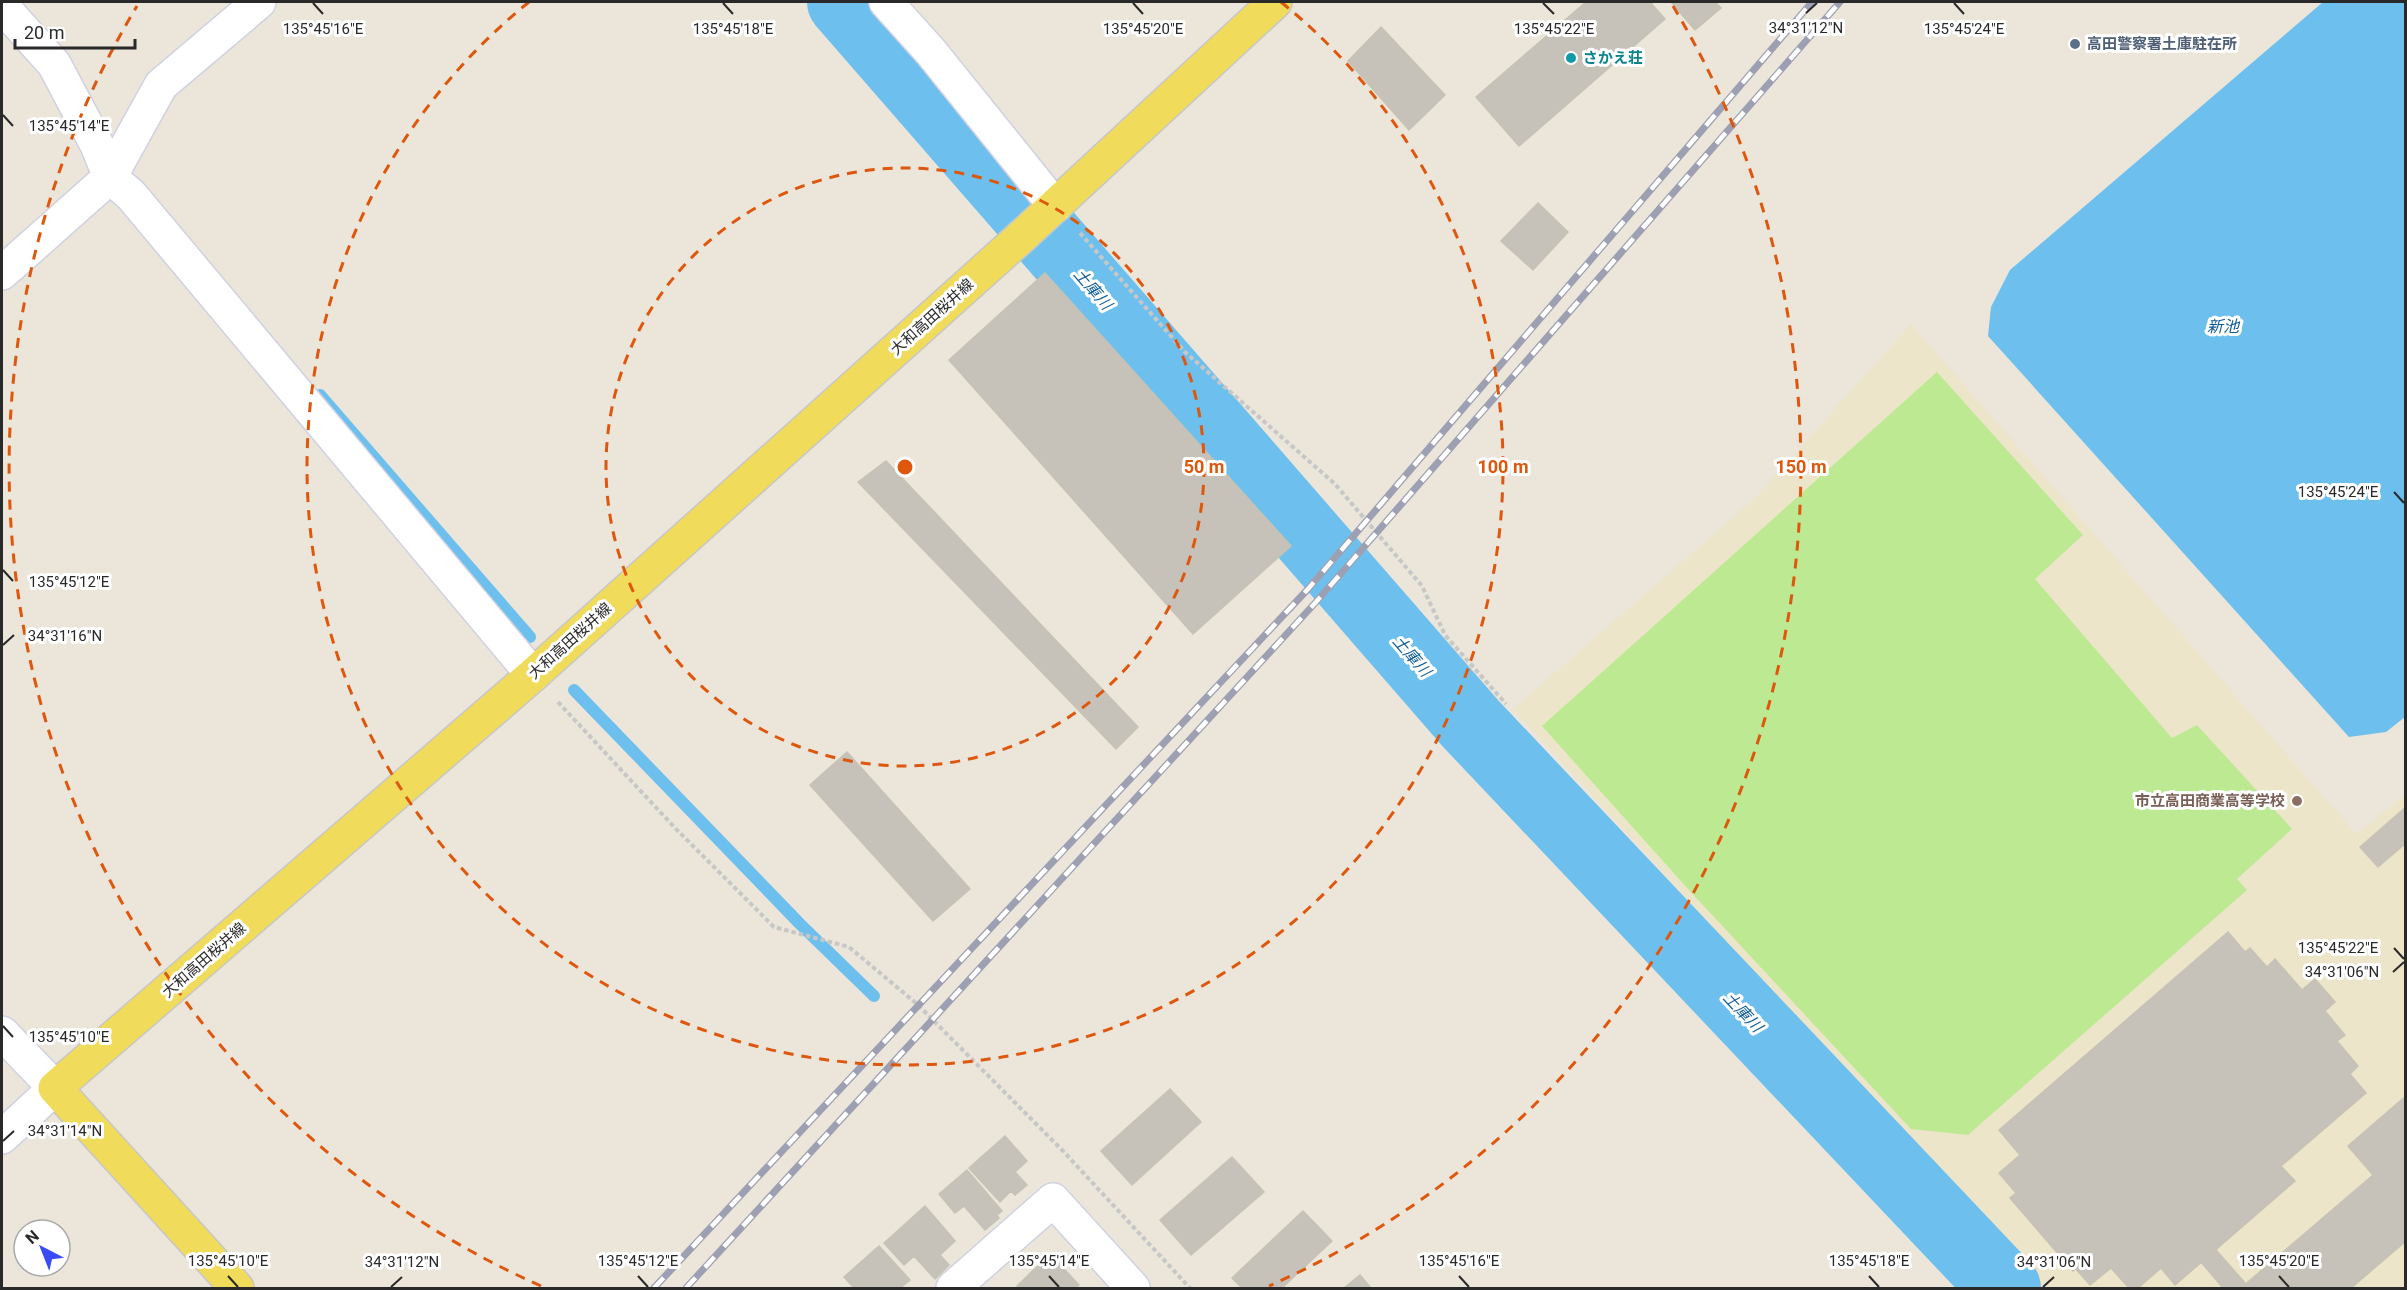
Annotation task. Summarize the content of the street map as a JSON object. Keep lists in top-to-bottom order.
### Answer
{
  "streets": {
    "main road": ["大和高田桜井線"]
  },
  "water": ["土庫川", "新池"],
  "places": ["高田警察署土庫駐在所", "さかえ荘", "市立高田商業高等学校"],
  "scale_bar": "20 m",
  "north": "top left",
  "coordinates": [
    "34°31'12\"N",
    "135°45'24\"E",
    "135°45'16\"E",
    "135°45'18\"E",
    "135°45'20\"E",
    "135°45'22\"E",
    "135°45'14\"E",
    "135°45'12\"E",
    "34°31'16\"N",
    "34°31'06\"N",
    "135°45'10\"E",
    "34°31'14\"N"
  ],
  "rings": ["50 m", "100 m", "150 m"]
}
